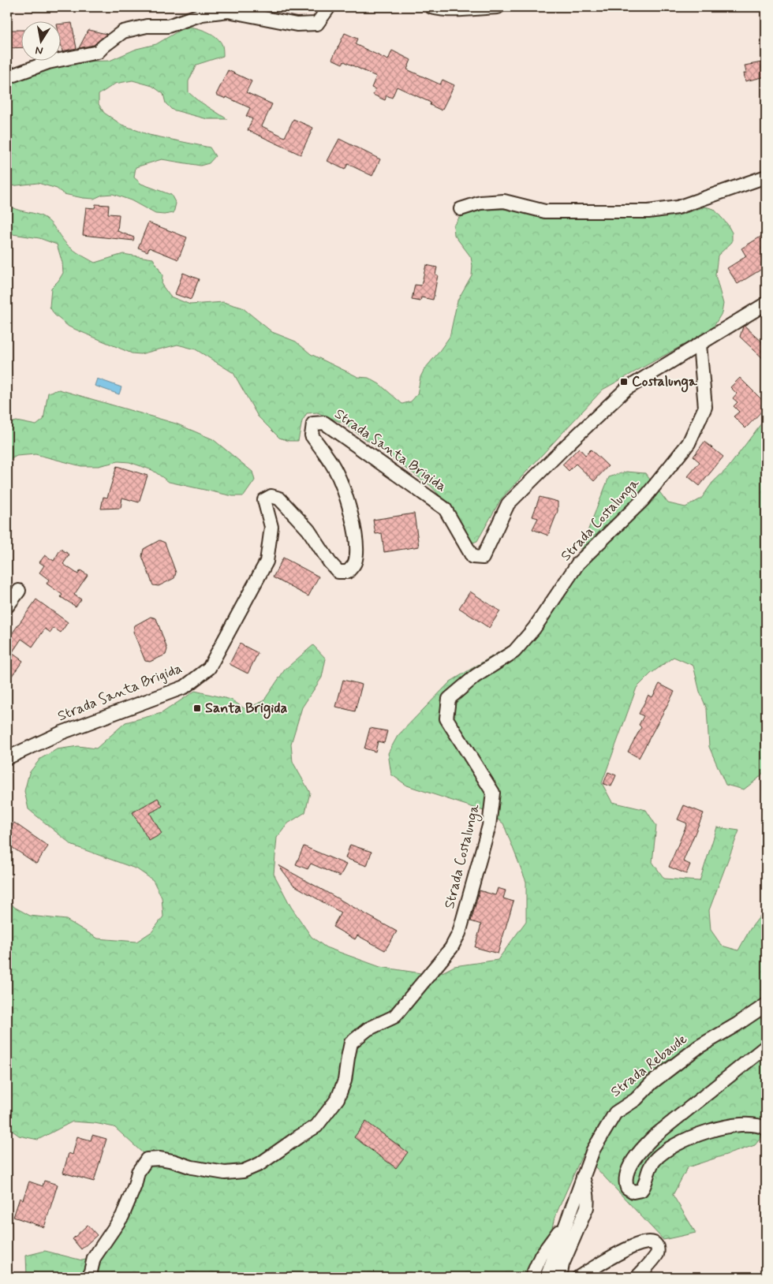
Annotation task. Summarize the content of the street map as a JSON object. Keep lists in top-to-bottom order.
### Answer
{
  "streets": {
    "street": ["Strada Santa Brigida", "Strada Costalunga", "Strada Rebaude"]
  },
  "crossings": [
    ["Strada Santa Brigida", "Strada Costalunga"]
  ],
  "places": {
    "transit": ["Costalunga", "Santa Brigida"]
  },
  "north": "bottom"
}
